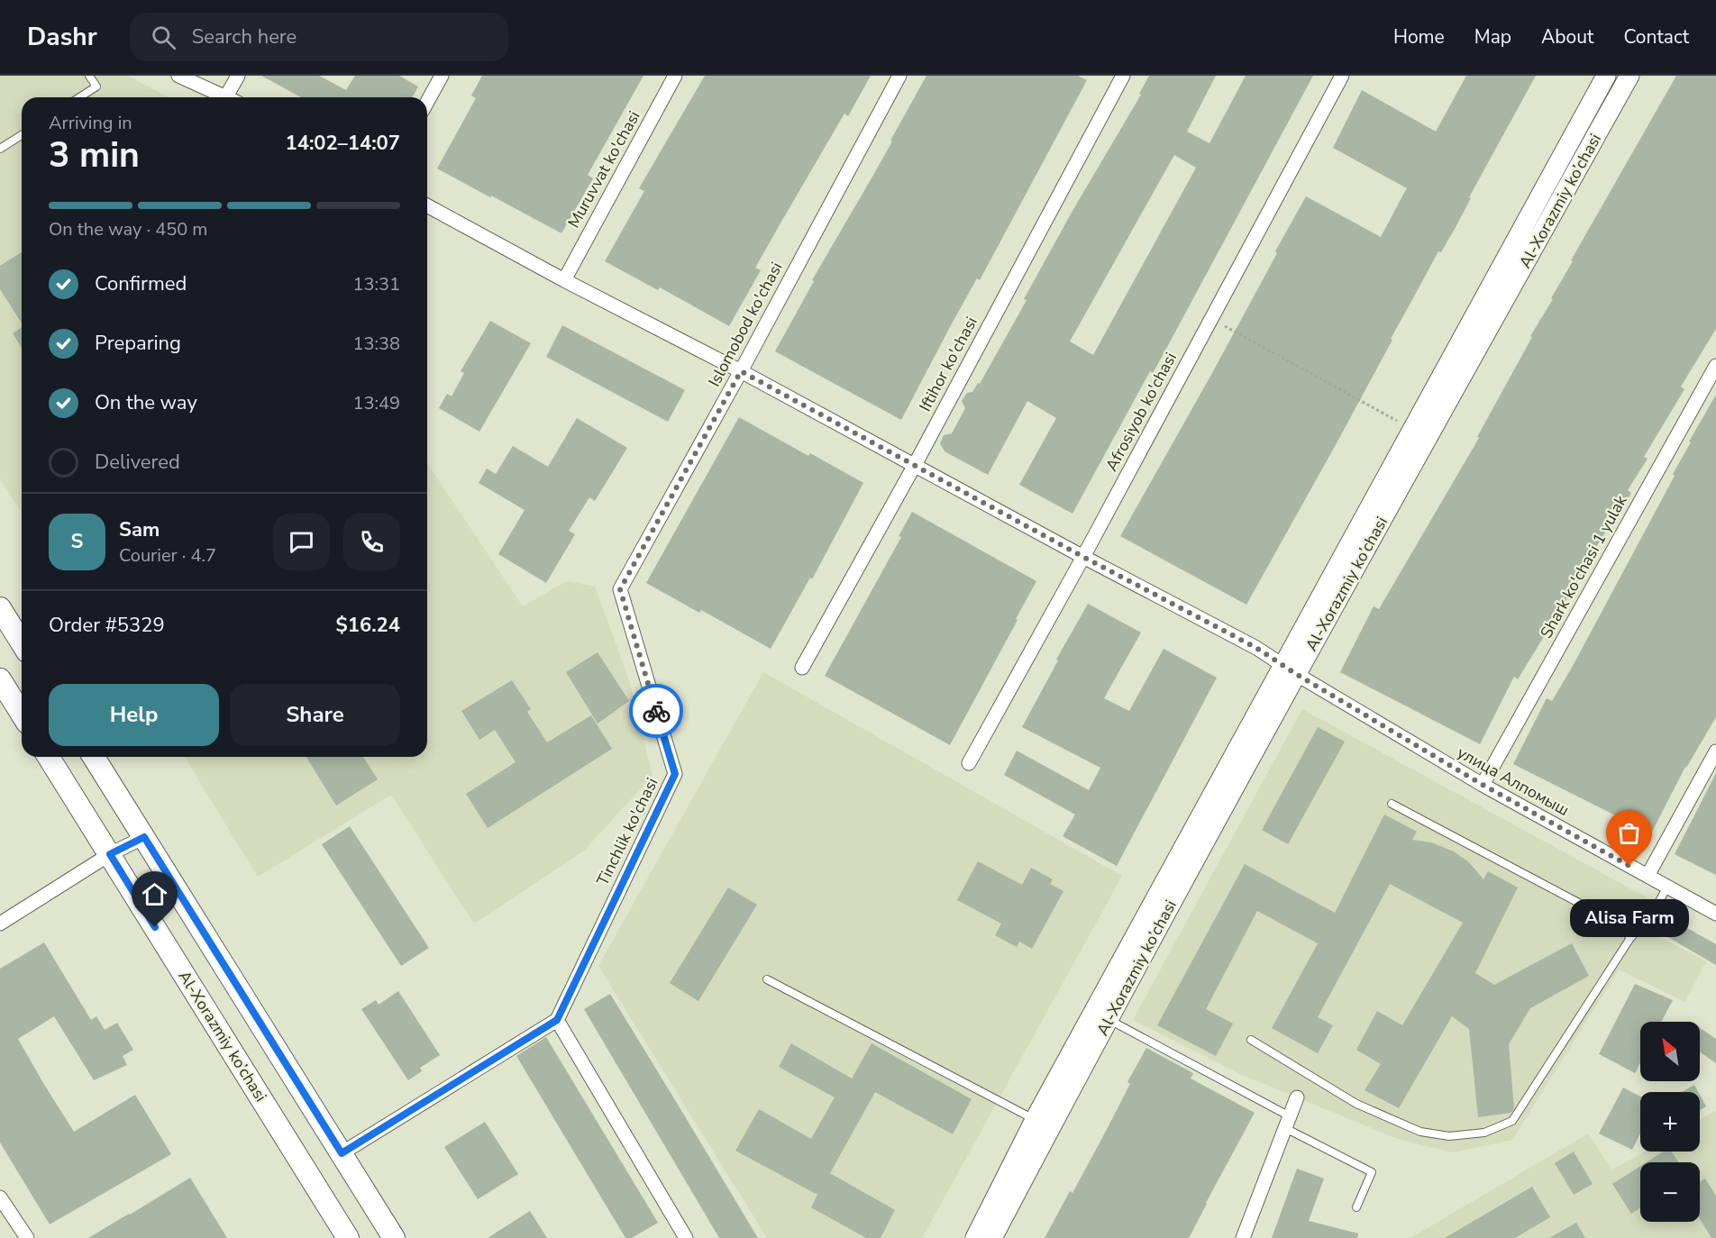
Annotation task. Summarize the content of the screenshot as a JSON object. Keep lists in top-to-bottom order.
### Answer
{
  "streets": {
    "main road": ["Al-Xorazmiy ko’chasi"],
    "street": [
      "Muruvvat ko'chasi",
      "Islomobod ko'chasi",
      "Iftihor ko'chasi",
      "Afrosiyob ko'chasi",
      "Shark ko'chasi 1 yulak",
      "улица Алпомыш",
      "Tinchlik ko'chasi"
    ]
  },
  "crossings": [
    ["Muruvvat ko'chasi", "улица Алпомыш"],
    ["Al-Xorazmiy ko’chasi", "улица Алпомыш"],
    ["Islomobod ko'chasi", "улица Алпомыш"],
    ["Islomobod ko'chasi", "Tinchlik ko'chasi"],
    ["Iftihor ko'chasi", "улица Алпомыш"],
    ["Afrosiyob ko'chasi", "улица Алпомыш"],
    ["Shark ko'chasi 1 yulak", "улица Алпомыш"]
  ],
  "places": ["Alisa Farm"],
  "north": "top left",
  "page": {
    "header": "Dashr",
    "search": "Search here",
    "nav": [
      "Home",
      "Map",
      "About",
      "Contact"
    ],
    "heading": ["3 min", "Arriving in", "14:02–14:07"],
    "panel": [
      "Sam",
      "Courier · 4.7",
      "Order #5329",
      "$16.24"
    ],
    "bar": "On the way · 450 m",
    "list": [
      ["Confirmed", "13:31"],
      ["Preparing", "13:38"],
      ["On the way", "13:49"],
      "Delivered"
    ],
    "round": "S",
    "buttons": ["Help", "Share"],
    "bubble": "Alisa Farm",
    "map_buttons": ["+", "−"]
  }
}
